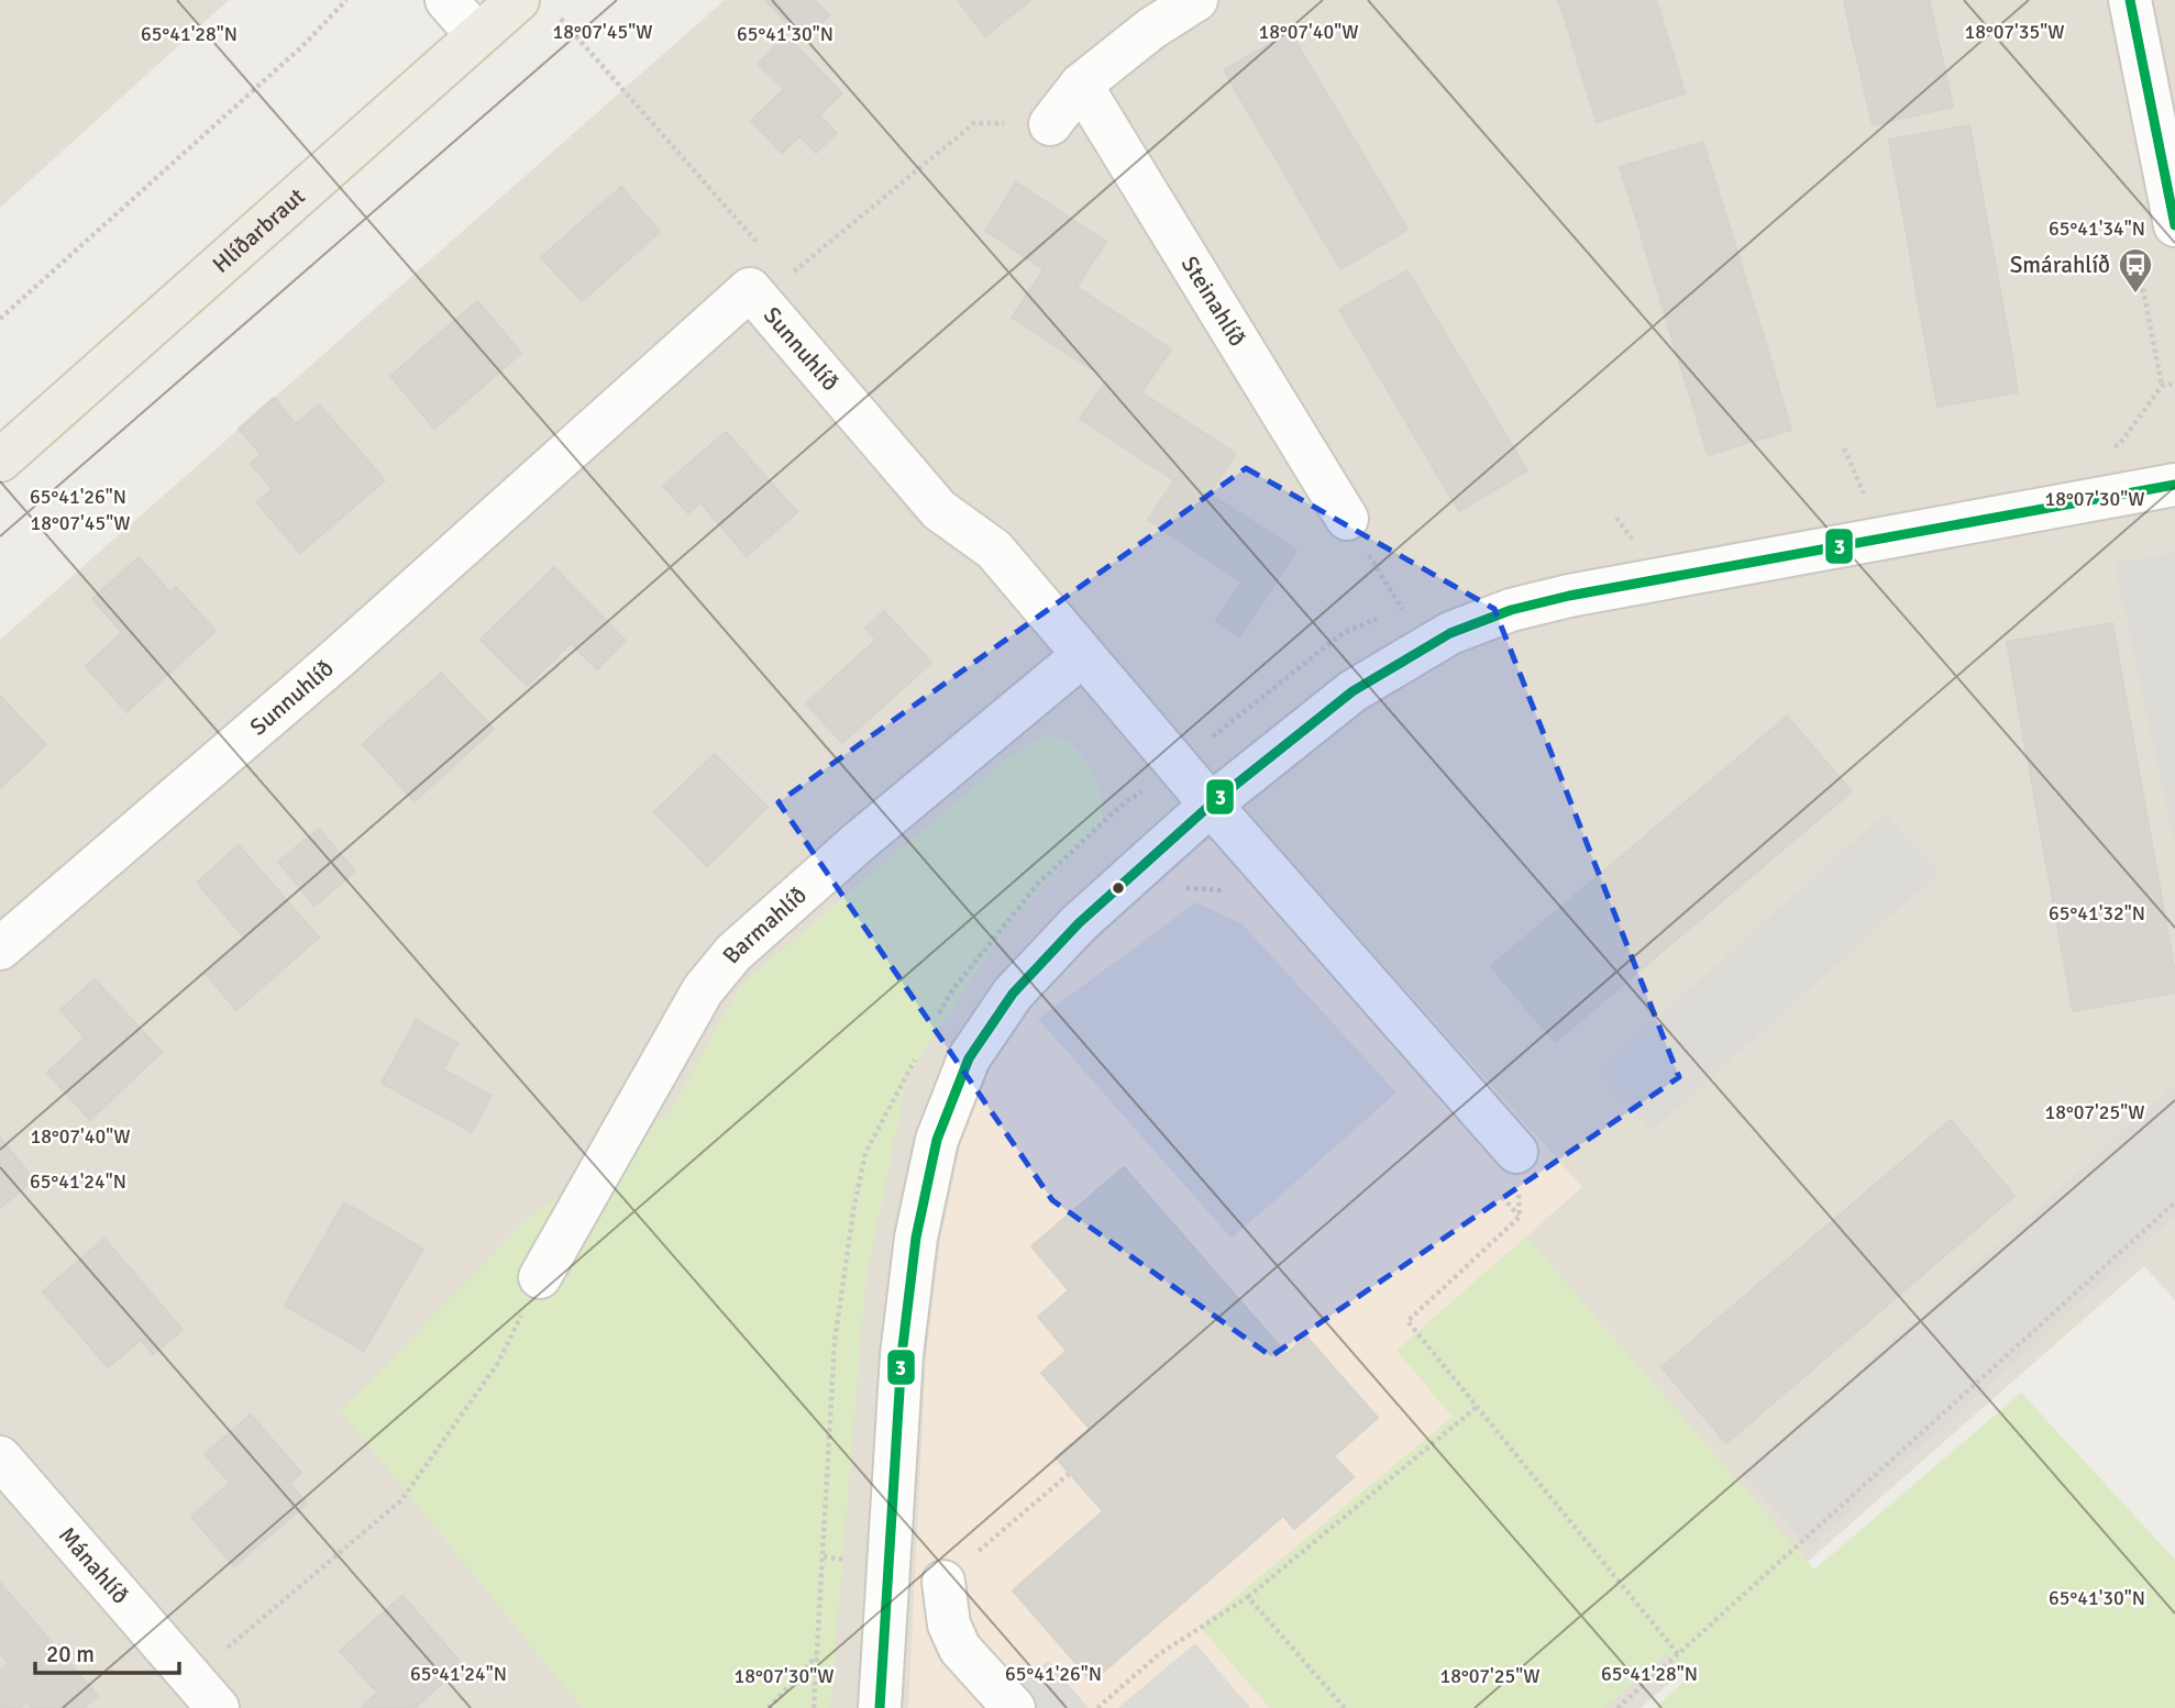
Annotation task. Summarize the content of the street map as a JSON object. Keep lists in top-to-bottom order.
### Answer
{
  "streets": {
    "main road": ["Hlíðarbraut"],
    "street": [
      "Steinahlíð",
      "Sunnuhlíð",
      "Barmahlíð",
      "Mánahlíð"
    ]
  },
  "crossings": [
    ["Sunnuhlíð", "Barmahlíð"]
  ],
  "places": {
    "bus stop": ["Smárahlíð"]
  },
  "lines": ["transit line 3"],
  "scale_bar": "20 m",
  "coordinates": [
    "18°07'45\"W",
    "18°07'40\"W",
    "18°07'35\"W",
    "65°41'28\"N",
    "65°41'30\"N",
    "65°41'34\"N",
    "65°41'26\"N",
    "18°07'30\"W",
    "65°41'32\"N",
    "18°07'25\"W",
    "65°41'24\"N"
  ]
}
